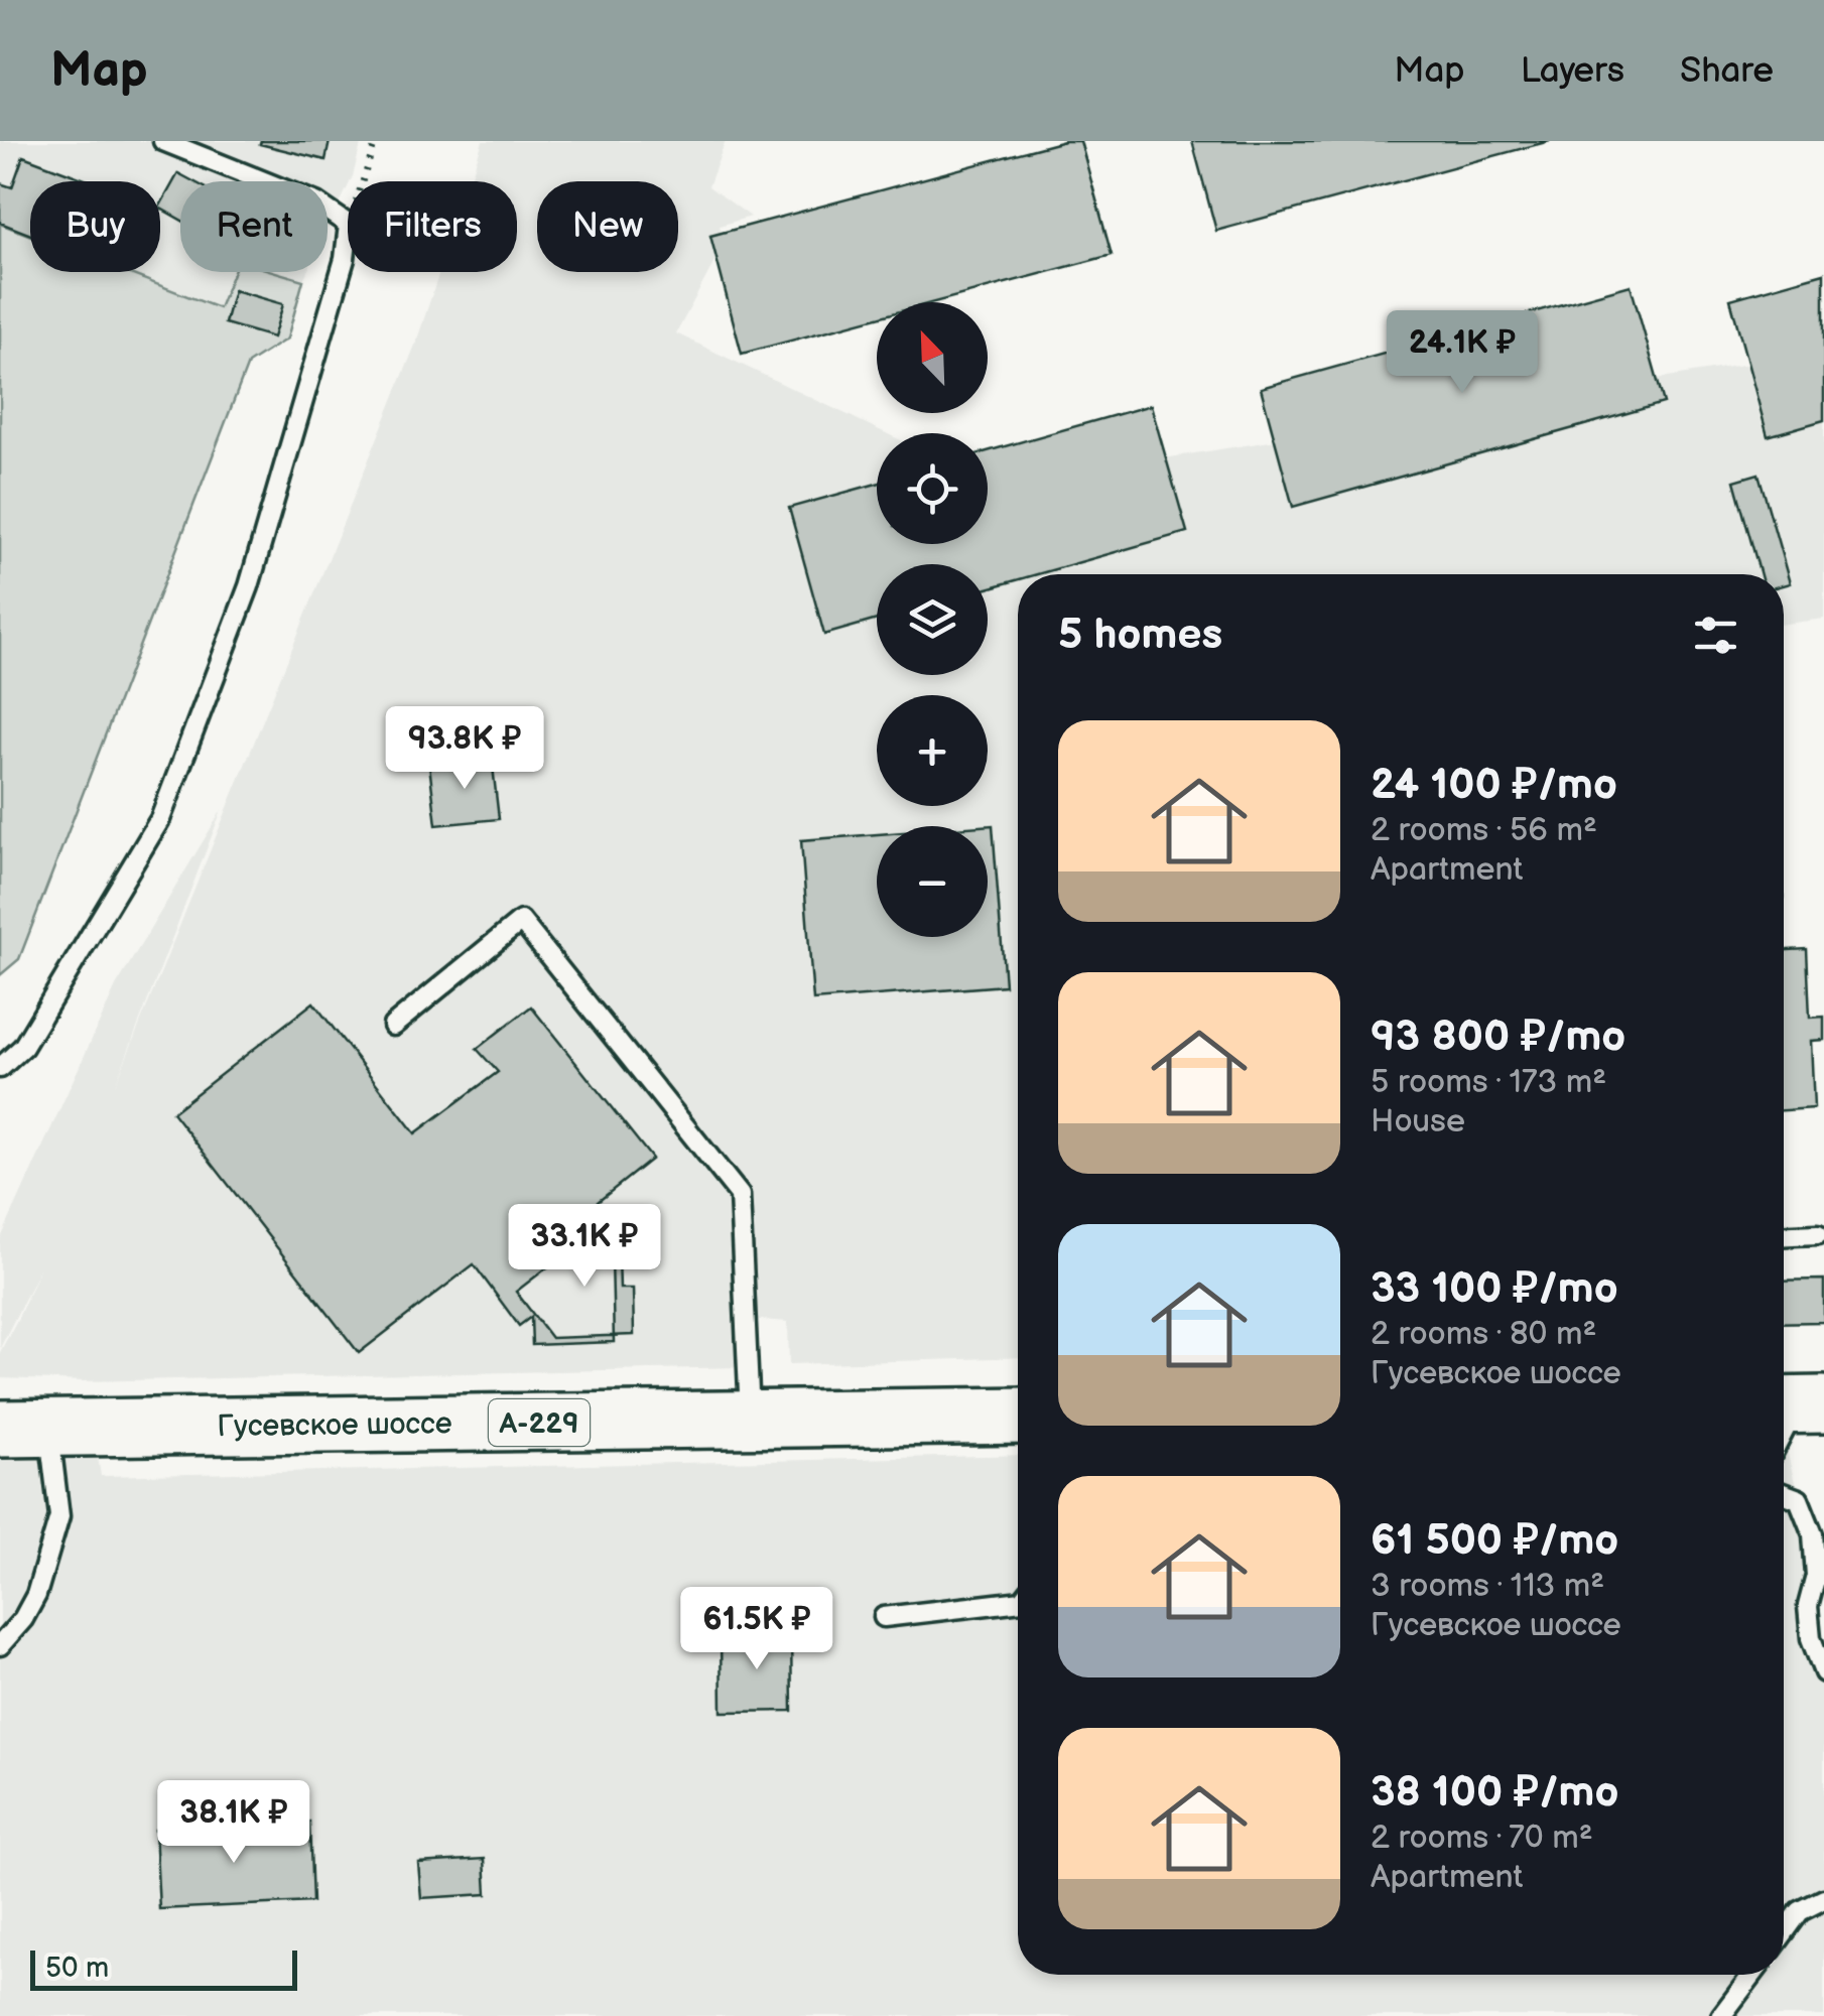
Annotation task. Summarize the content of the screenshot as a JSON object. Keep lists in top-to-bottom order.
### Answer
{
  "streets": {
    "highway": ["А-229", "Гусевское шоссе"]
  },
  "scale_bar": "50 m",
  "north": "top left",
  "page": {
    "header": "Map",
    "nav": ["Map", "Layers", "Share"],
    "chip": [
      "Buy",
      "Rent",
      "Filters",
      "New"
    ],
    "map_buttons": ["+", "−"],
    "price": [
      "24.1K ₽",
      "93.8K ₽",
      "33.1K ₽",
      "61.5K ₽",
      "38.1K ₽"
    ],
    "heading": "5 homes",
    "list": [
      {
        "name": "24 100 ₽/mo",
        "note": "2 rooms · 56 m² · Apartment"
      },
      {
        "name": "93 800 ₽/mo",
        "note": "5 rooms · 173 m² · House"
      },
      {
        "name": "33 100 ₽/mo",
        "note": "2 rooms · 80 m² · Гусевское шоссе"
      },
      {
        "name": "61 500 ₽/mo",
        "note": "3 rooms · 113 m² · Гусевское шоссе"
      },
      {
        "name": "38 100 ₽/mo",
        "note": "2 rooms · 70 m² · Apartment"
      }
    ],
    "scale": "50 m"
  }
}
